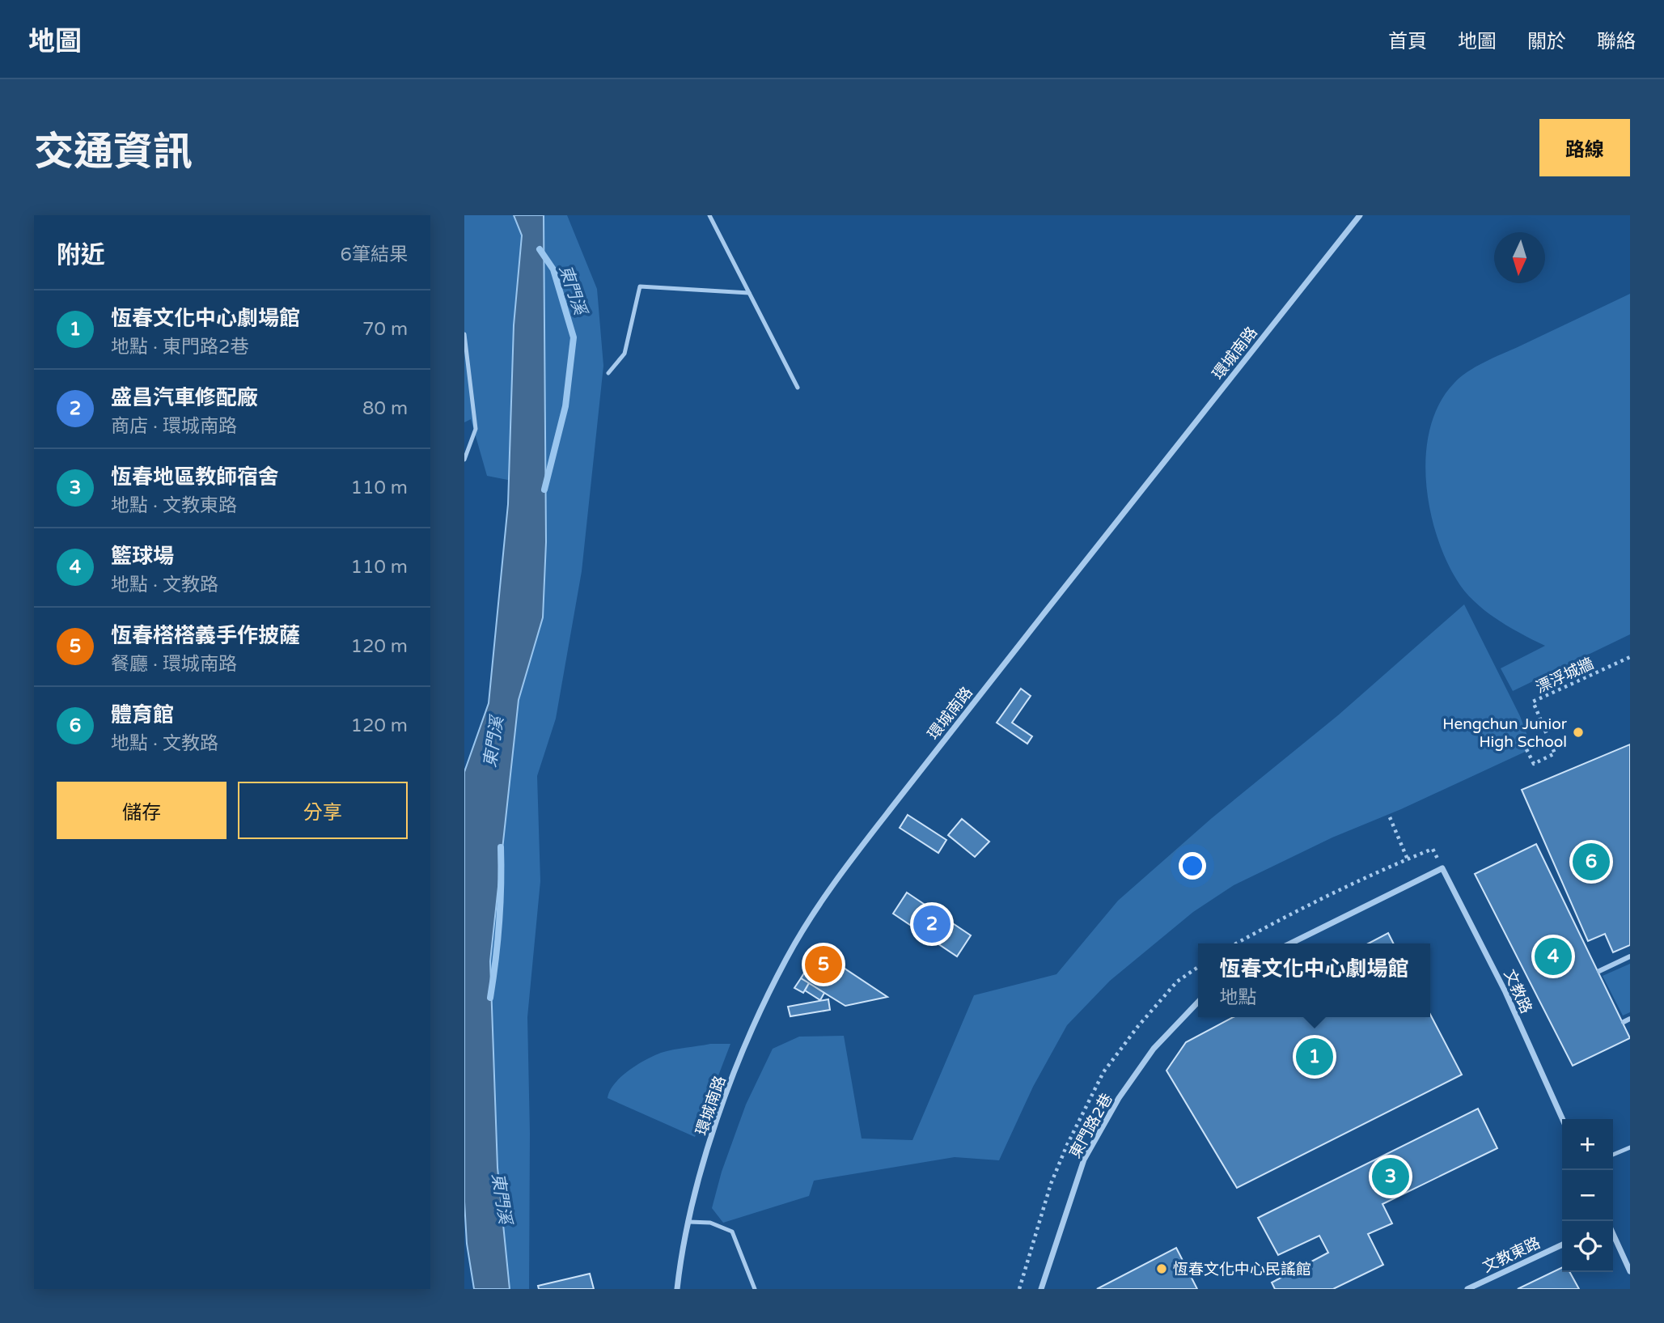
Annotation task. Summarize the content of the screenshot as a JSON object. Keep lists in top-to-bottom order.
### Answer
{
  "streets": {
    "street": [
      "環城南路",
      "文教路",
      "東門路2巷",
      "文教東路"
    ],
    "path": ["漂浮城牆"]
  },
  "water": ["東門溪"],
  "places": ["Hengchun Junior High School", "恆春文化中心民謠館"],
  "north": "bottom",
  "page": {
    "header": "地圖",
    "nav": [
      "首頁",
      "地圖",
      "關於",
      "聯絡"
    ],
    "title": "交通資訊",
    "buttons": [
      "路線",
      ["儲存", "分享"]
    ],
    "heading": ["附近", "6筆結果"],
    "list": [
      {
        "mark": "1",
        "name": "恆春文化中心劇場館",
        "note": "地點 · 東門路2巷",
        "value": "70 m"
      },
      {
        "mark": "2",
        "name": "盛昌汽車修配廠",
        "note": "商店 · 環城南路",
        "value": "80 m"
      },
      {
        "mark": "3",
        "name": "恆春地區教師宿舍",
        "note": "地點 · 文教東路",
        "value": "110 m"
      },
      {
        "mark": "4",
        "name": "籃球場",
        "note": "地點 · 文教路",
        "value": "110 m"
      },
      {
        "mark": "5",
        "name": "恆春榙榙義手作披薩",
        "note": "餐廳 · 環城南路",
        "value": "120 m"
      },
      {
        "mark": "6",
        "name": "體育館",
        "note": "地點 · 文教路",
        "value": "120 m"
      }
    ],
    "pins": [
      "6",
      "2",
      "4",
      "5",
      "1",
      "3"
    ],
    "popup": ["恆春文化中心劇場館", "地點"],
    "map_buttons": ["+", "−"]
  }
}
